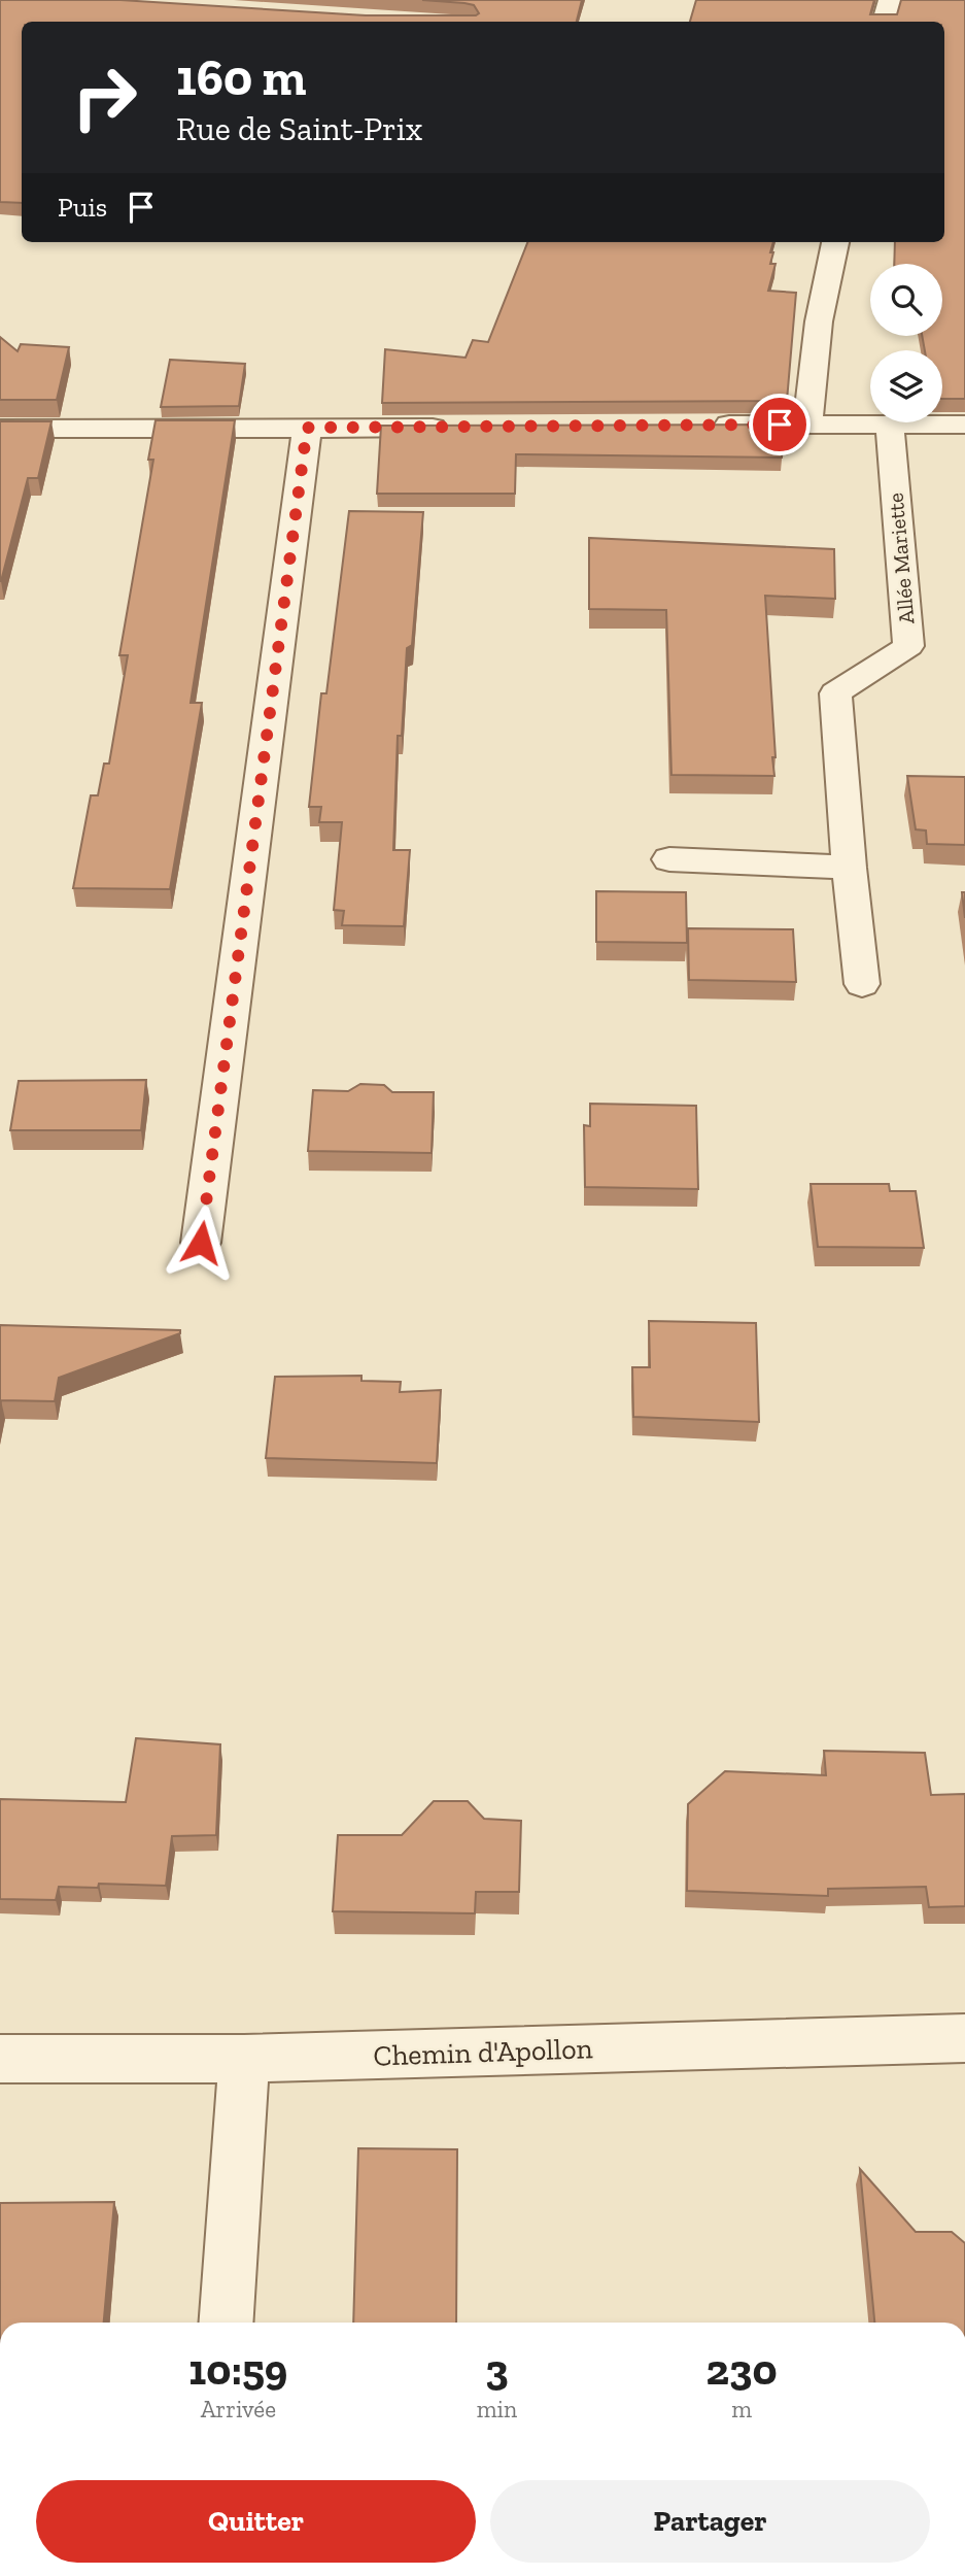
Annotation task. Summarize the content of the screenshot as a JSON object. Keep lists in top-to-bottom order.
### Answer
{
  "streets": {
    "street": ["Allée Mariette", "Chemin d'Apollon"]
  },
  "page": {
    "turn": ["160 m", "Rue de Saint-Prix"],
    "then": "Puis",
    "eta": [
      "10:59",
      "Arrivée",
      "3",
      "min",
      "230",
      "m"
    ],
    "buttons": ["Quitter", "Partager"]
  }
}
